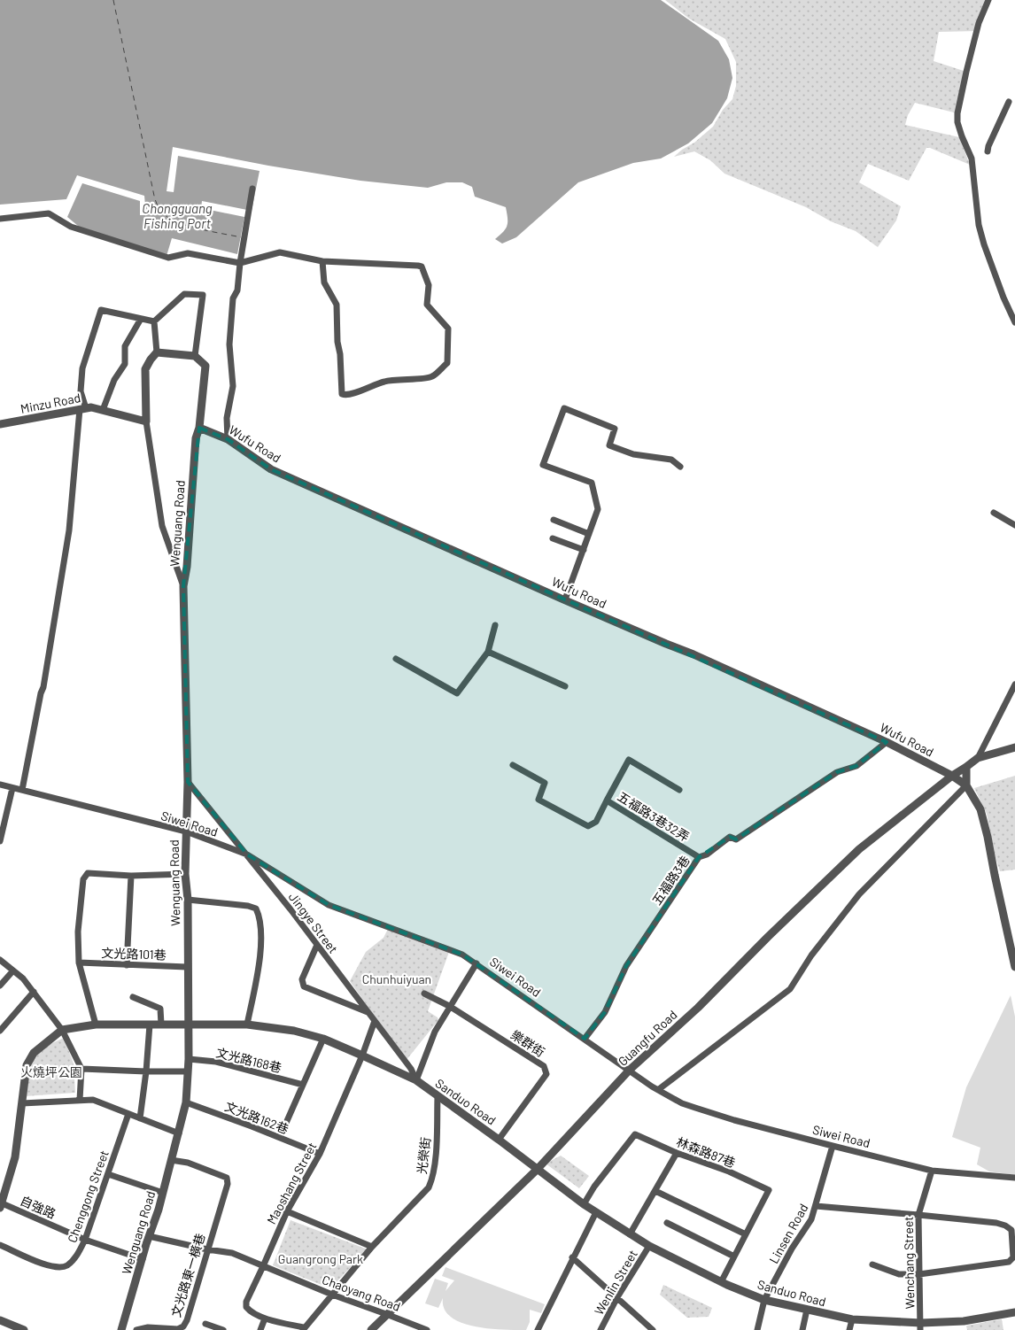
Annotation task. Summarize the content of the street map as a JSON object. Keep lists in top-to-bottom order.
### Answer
{
  "streets": {
    "street": [
      "Minzu Road",
      "Wufu Road",
      "Wenguang Road",
      "五福路3巷32弄",
      "Siwei Road",
      "五福路3巷",
      "Jingye Street",
      "文光路101巷",
      "Guangfu Road",
      "樂群街",
      "文光路168巷",
      "Sanduo Road",
      "文光路162巷",
      "林森路87巷",
      "光榮街",
      "Maoshang Street",
      "Chenggong Street",
      "自強路",
      "Linsen Road",
      "Wenchang Street",
      "文光路東一橫巷",
      "Wenlin Street",
      "Chaoyang Road"
    ]
  },
  "crossings": [
    ["Wufu Road", "Wenguang Road"],
    ["Wufu Road", "五福路3巷"],
    ["Wufu Road", "Guangfu Road"],
    ["Wenguang Road", "Siwei Road"],
    ["Wenguang Road", "Jingye Street"],
    ["Wenguang Road", "文光路101巷"],
    ["Wenguang Road", "文光路168巷"],
    ["Wenguang Road", "Sanduo Road"],
    ["Wenguang Road", "文光路162巷"],
    ["Wenguang Road", "自強路"],
    ["Wenguang Road", "文光路東一橫巷"],
    ["五福路3巷32弄", "五福路3巷"],
    ["Siwei Road", "五福路3巷"],
    ["Siwei Road", "Jingye Street"],
    ["Siwei Road", "Guangfu Road"],
    ["Siwei Road", "Linsen Road"],
    ["Siwei Road", "Wenchang Street"],
    ["Jingye Street", "Sanduo Road"],
    ["Jingye Street", "Maoshang Street"],
    ["Guangfu Road", "Sanduo Road"],
    ["Guangfu Road", "Chaoyang Road"],
    ["樂群街", "Sanduo Road"],
    ["Sanduo Road", "林森路87巷"],
    ["Sanduo Road", "光榮街"],
    ["Sanduo Road", "Maoshang Street"],
    ["Sanduo Road", "Linsen Road"],
    ["Sanduo Road", "Wenchang Street"],
    ["Sanduo Road", "Wenlin Street"],
    ["文光路162巷", "Maoshang Street"],
    ["光榮街", "Chaoyang Road"],
    ["Maoshang Street", "Chaoyang Road"],
    ["Chenggong Street", "自強路"]
  ],
  "water": ["Chongguang Fishing Port"],
  "parks": ["Chunhuiyuan", "火燒坪公園", "Guangrong Park"]
}
